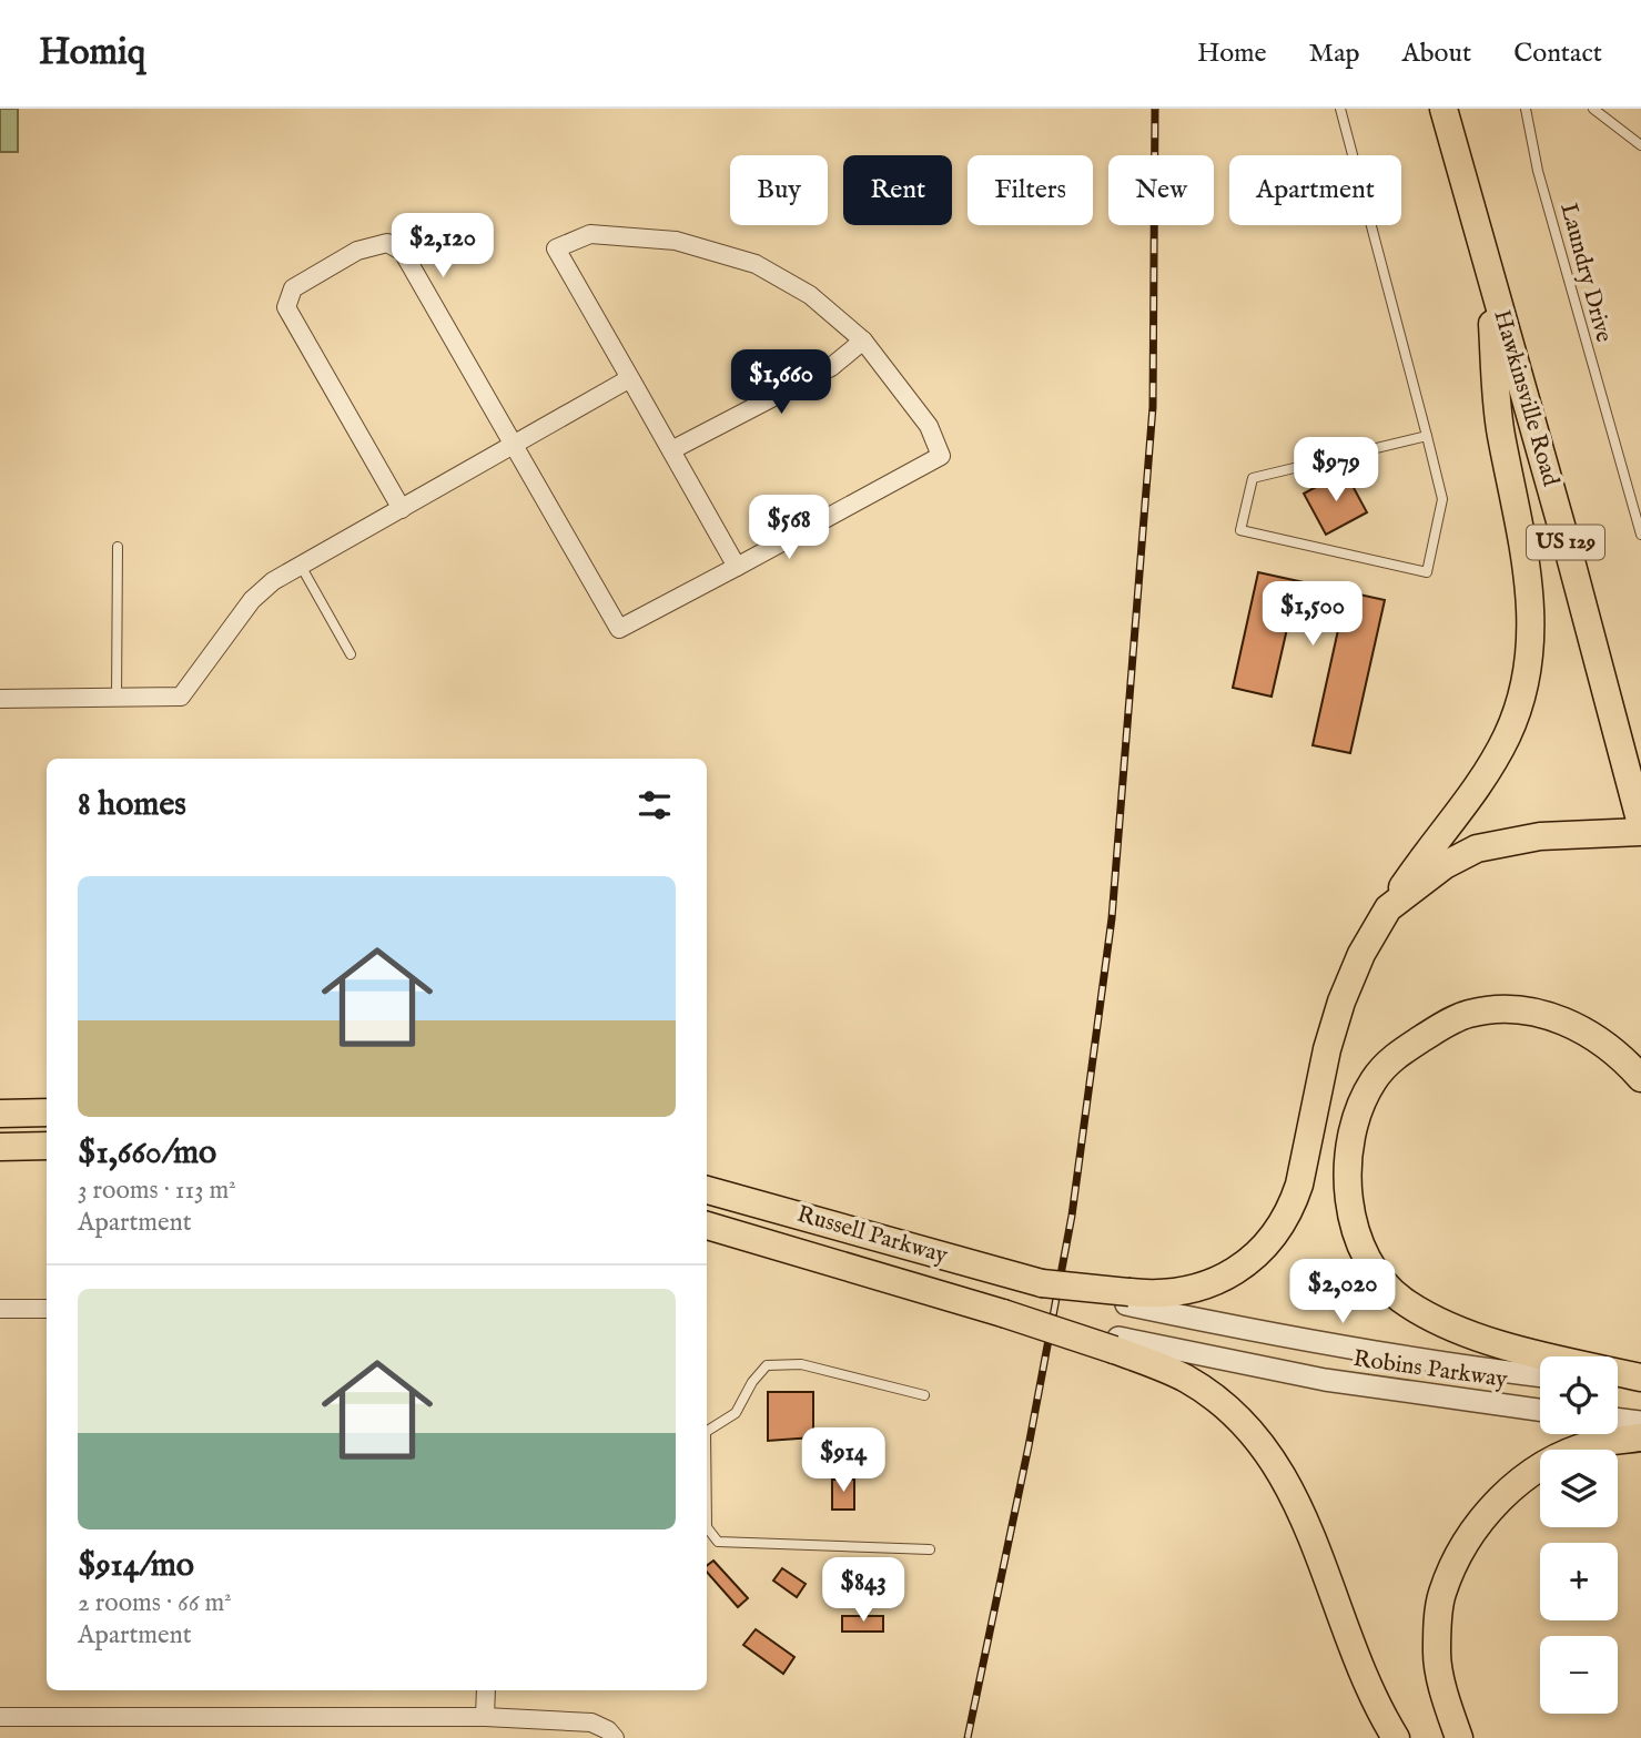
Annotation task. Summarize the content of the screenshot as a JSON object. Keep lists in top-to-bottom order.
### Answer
{
  "streets": {
    "main road": ["Hawkinsville Road", "US 129", "Russell Parkway"],
    "street": ["Robins Parkway"],
    "lane": ["Laundry Drive"]
  },
  "crossings": [
    ["Hawkinsville Road", "Russell Parkway"],
    ["Russell Parkway", "Robins Parkway"]
  ],
  "page": {
    "header": "Homiq",
    "nav": [
      "Home",
      "Map",
      "About",
      "Contact"
    ],
    "chip": [
      "Buy",
      "Rent",
      "Filters",
      "New",
      "Apartment"
    ],
    "price": [
      "$2,120",
      "$1,660",
      "$979",
      "$568",
      "$1,500",
      "$2,020",
      "$914",
      "$843"
    ],
    "heading": "8 homes",
    "list": [
      {
        "name": "$1,660/mo",
        "note": "3 rooms · 113 m² · Apartment"
      },
      {
        "name": "$914/mo",
        "note": "2 rooms · 66 m² · Apartment"
      }
    ],
    "map_buttons": ["+", "−"]
  }
}
